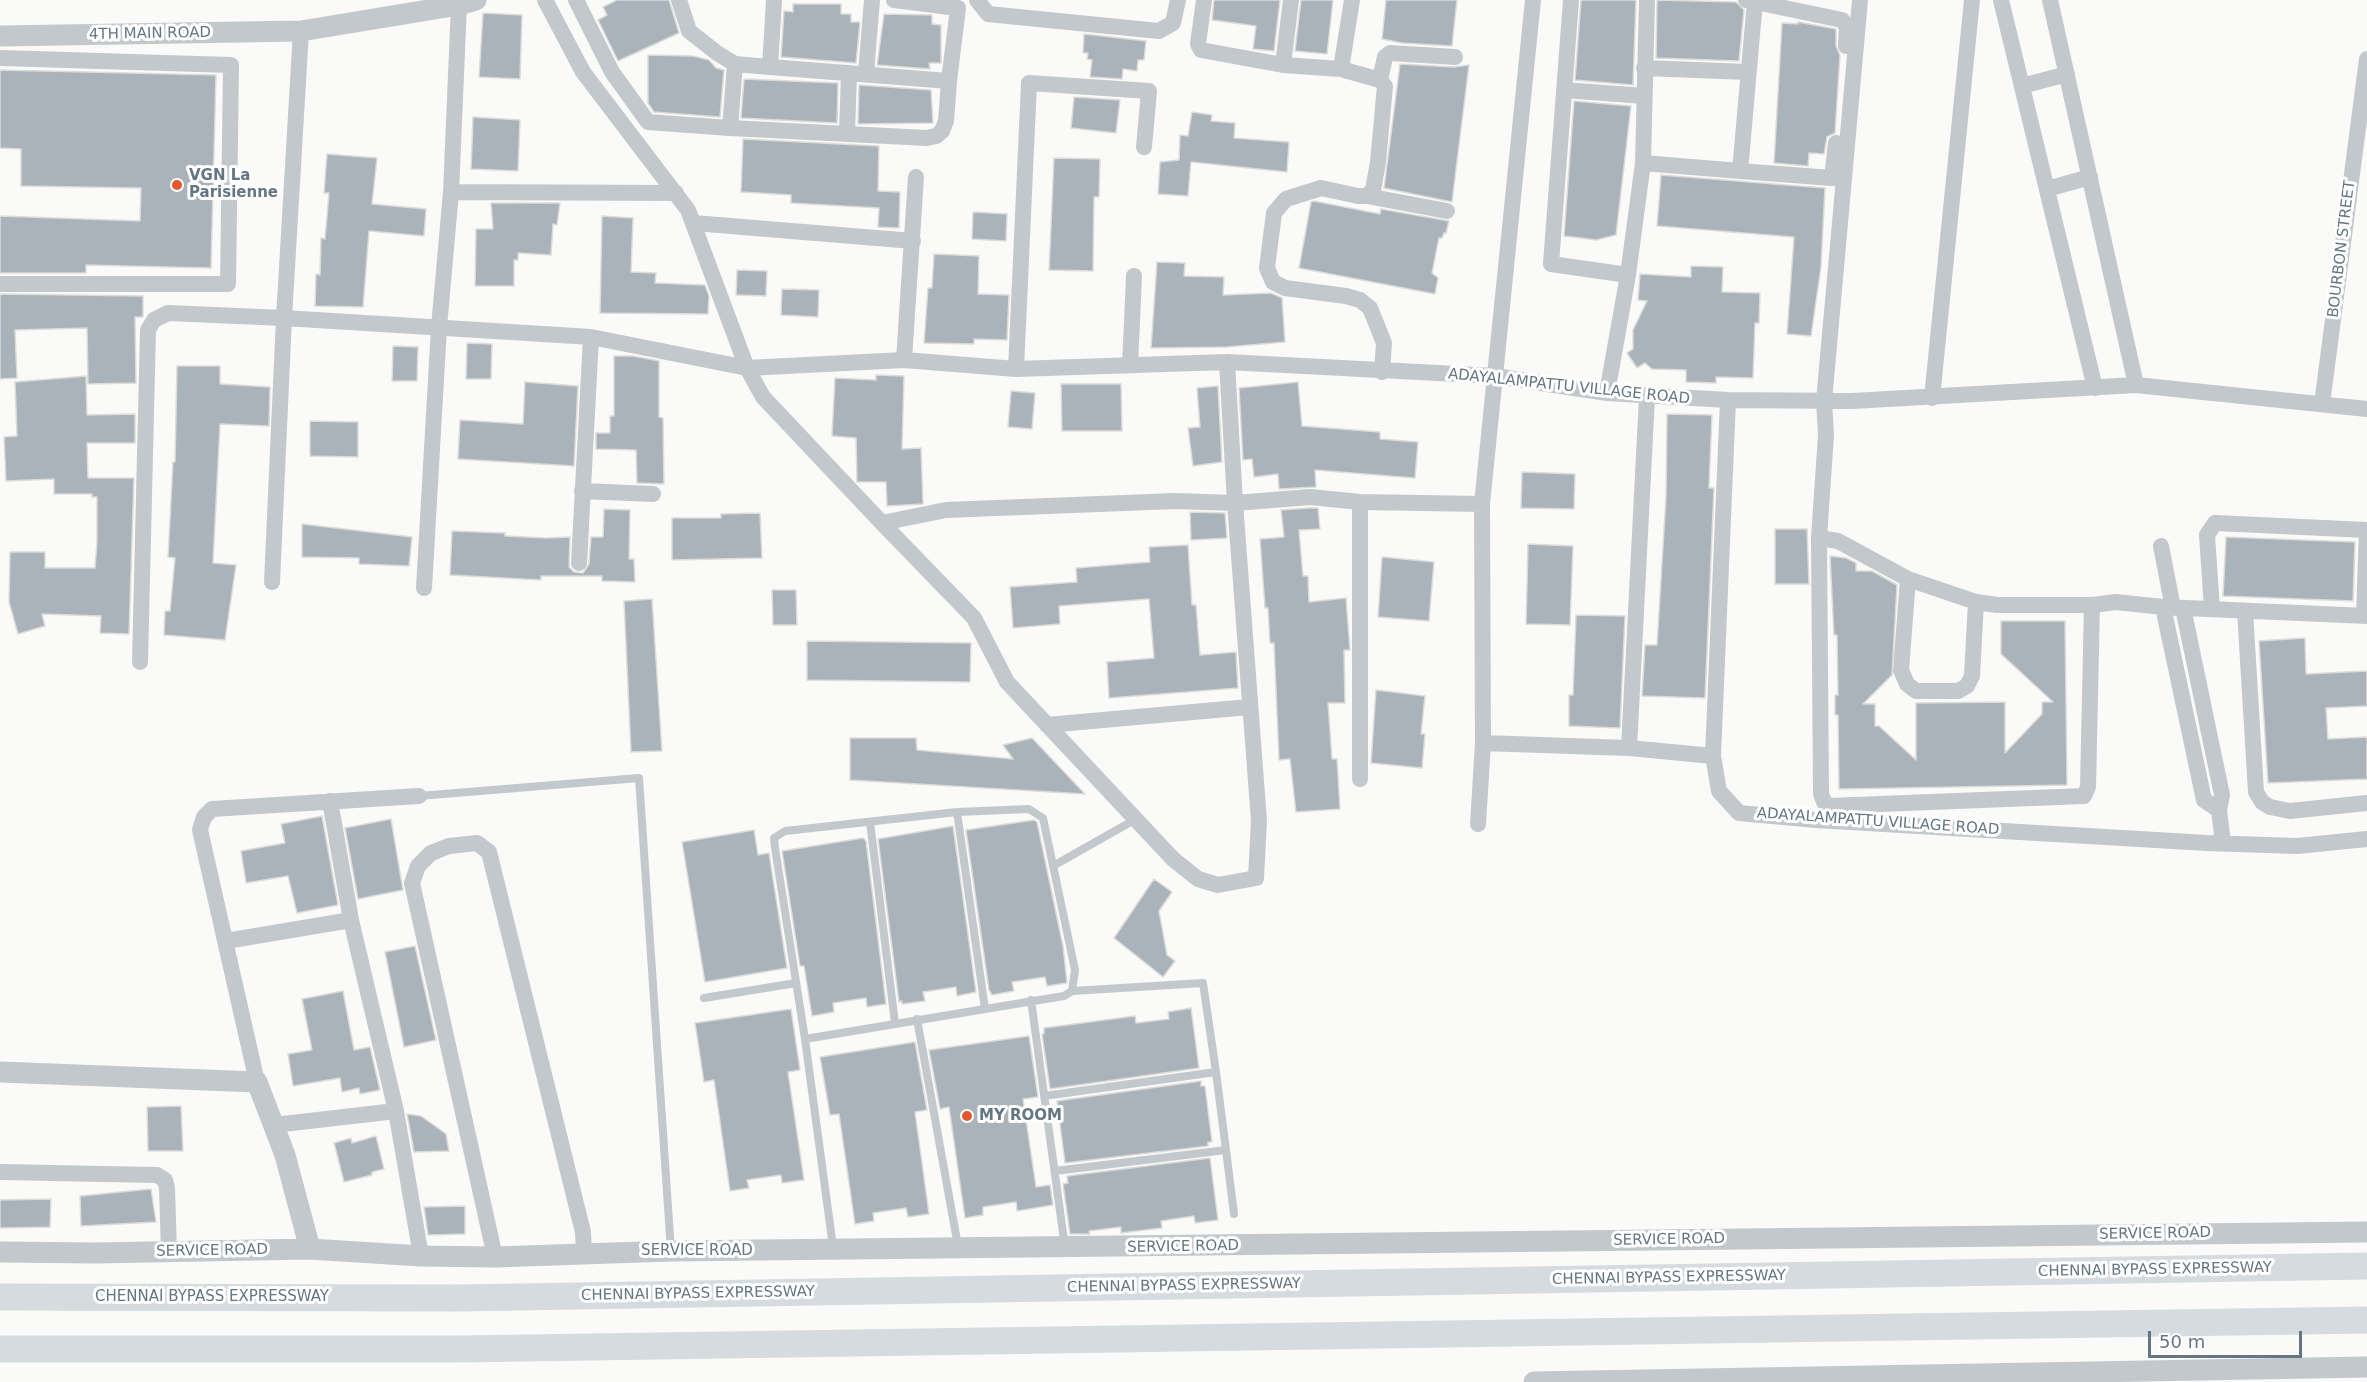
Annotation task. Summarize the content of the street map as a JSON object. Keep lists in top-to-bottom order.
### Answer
{
  "streets": {
    "highway": ["CHENNAI BYPASS EXPRESSWAY"],
    "street": [
      "4TH MAIN ROAD",
      "BOURBON STREET",
      "ADAYALAMPATTU VILLAGE ROAD",
      "SERVICE ROAD"
    ]
  },
  "places": ["VGN La Parisienne", "MY ROOM"],
  "scale_bar": "50 m"
}
